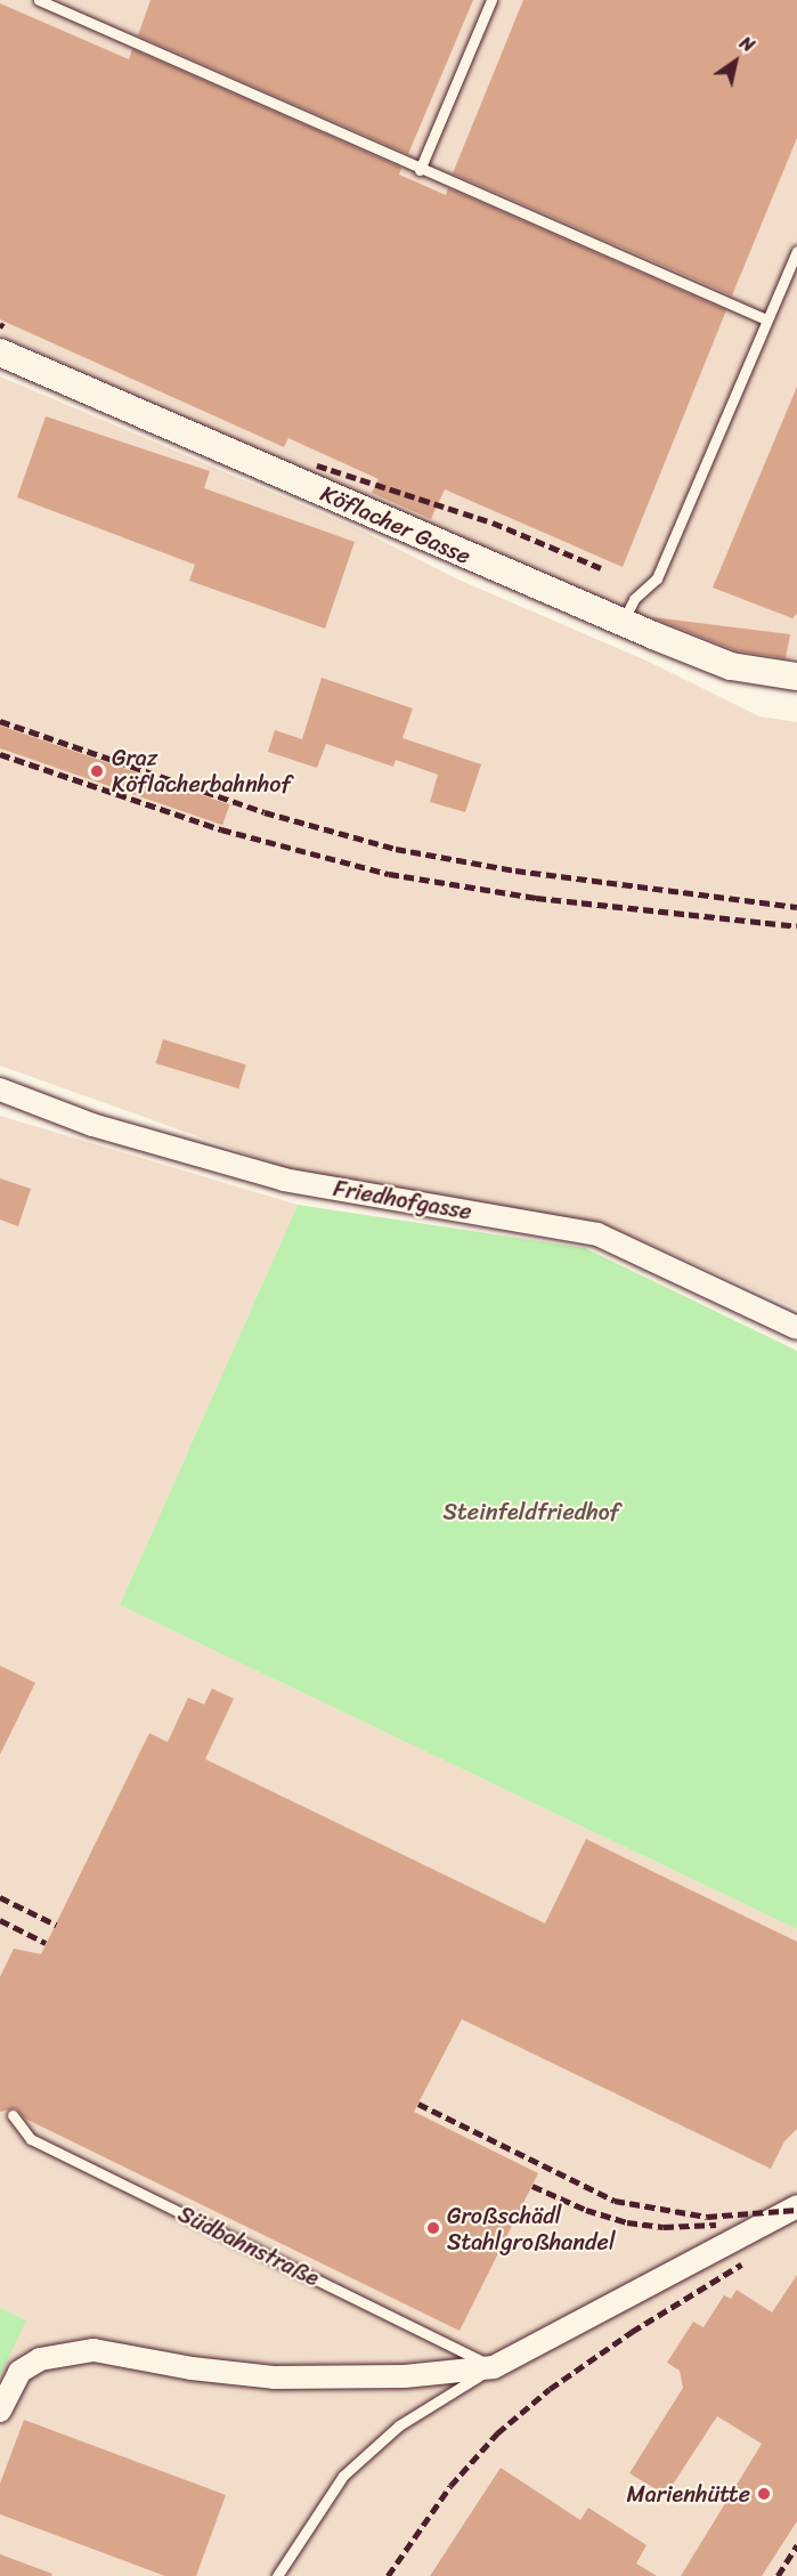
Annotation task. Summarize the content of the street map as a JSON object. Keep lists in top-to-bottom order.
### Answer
{
  "streets": {
    "street": ["Köflacher Gasse", "Friedhofgasse"],
    "lane": ["Südbahnstraße"]
  },
  "parks": ["Steinfeldfriedhof"],
  "places": ["Graz Köflacherbahnhof", "Großschädl Stahlgroßhandel", "Marienhütte"],
  "north": "top right"
}
